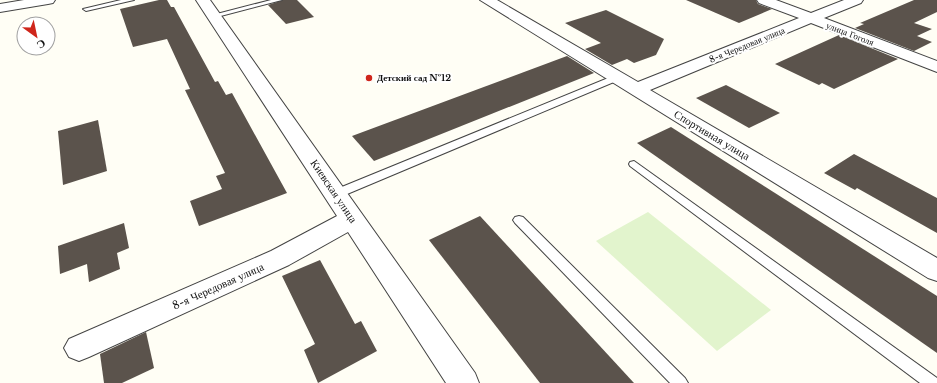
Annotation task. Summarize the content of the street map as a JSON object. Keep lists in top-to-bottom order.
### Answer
{
  "streets": {
    "street": [
      "улица Гоголя",
      "8-я Чередовая улица",
      "Спортивная улица",
      "Киевская улица"
    ]
  },
  "crossings": [
    ["улица Гоголя", "8-я Чередовая улица"],
    ["8-я Чередовая улица", "Спортивная улица"],
    ["8-я Чередовая улица", "Киевская улица"]
  ],
  "places": ["Детский сад №12"],
  "north": "bottom right"
}
